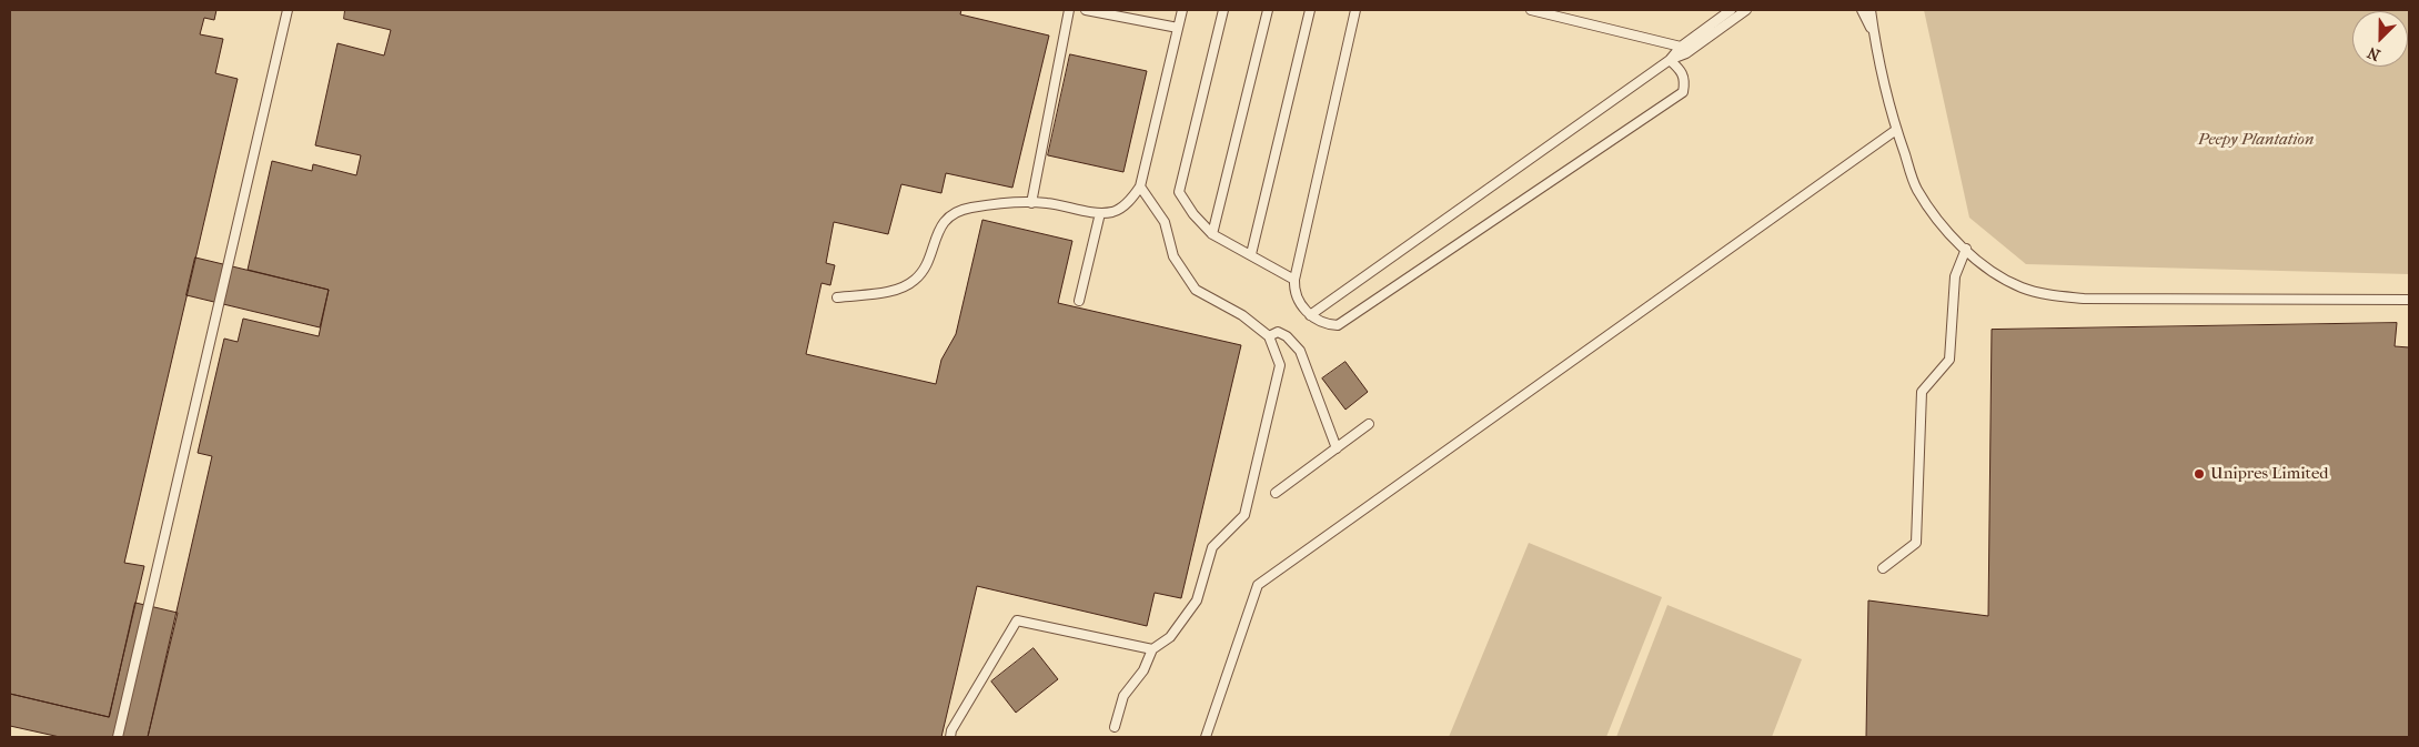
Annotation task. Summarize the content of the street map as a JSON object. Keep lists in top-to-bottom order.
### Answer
{
  "parks": ["Peepy Plantation"],
  "places": ["Unipres Limited"],
  "north": "bottom left"
}
